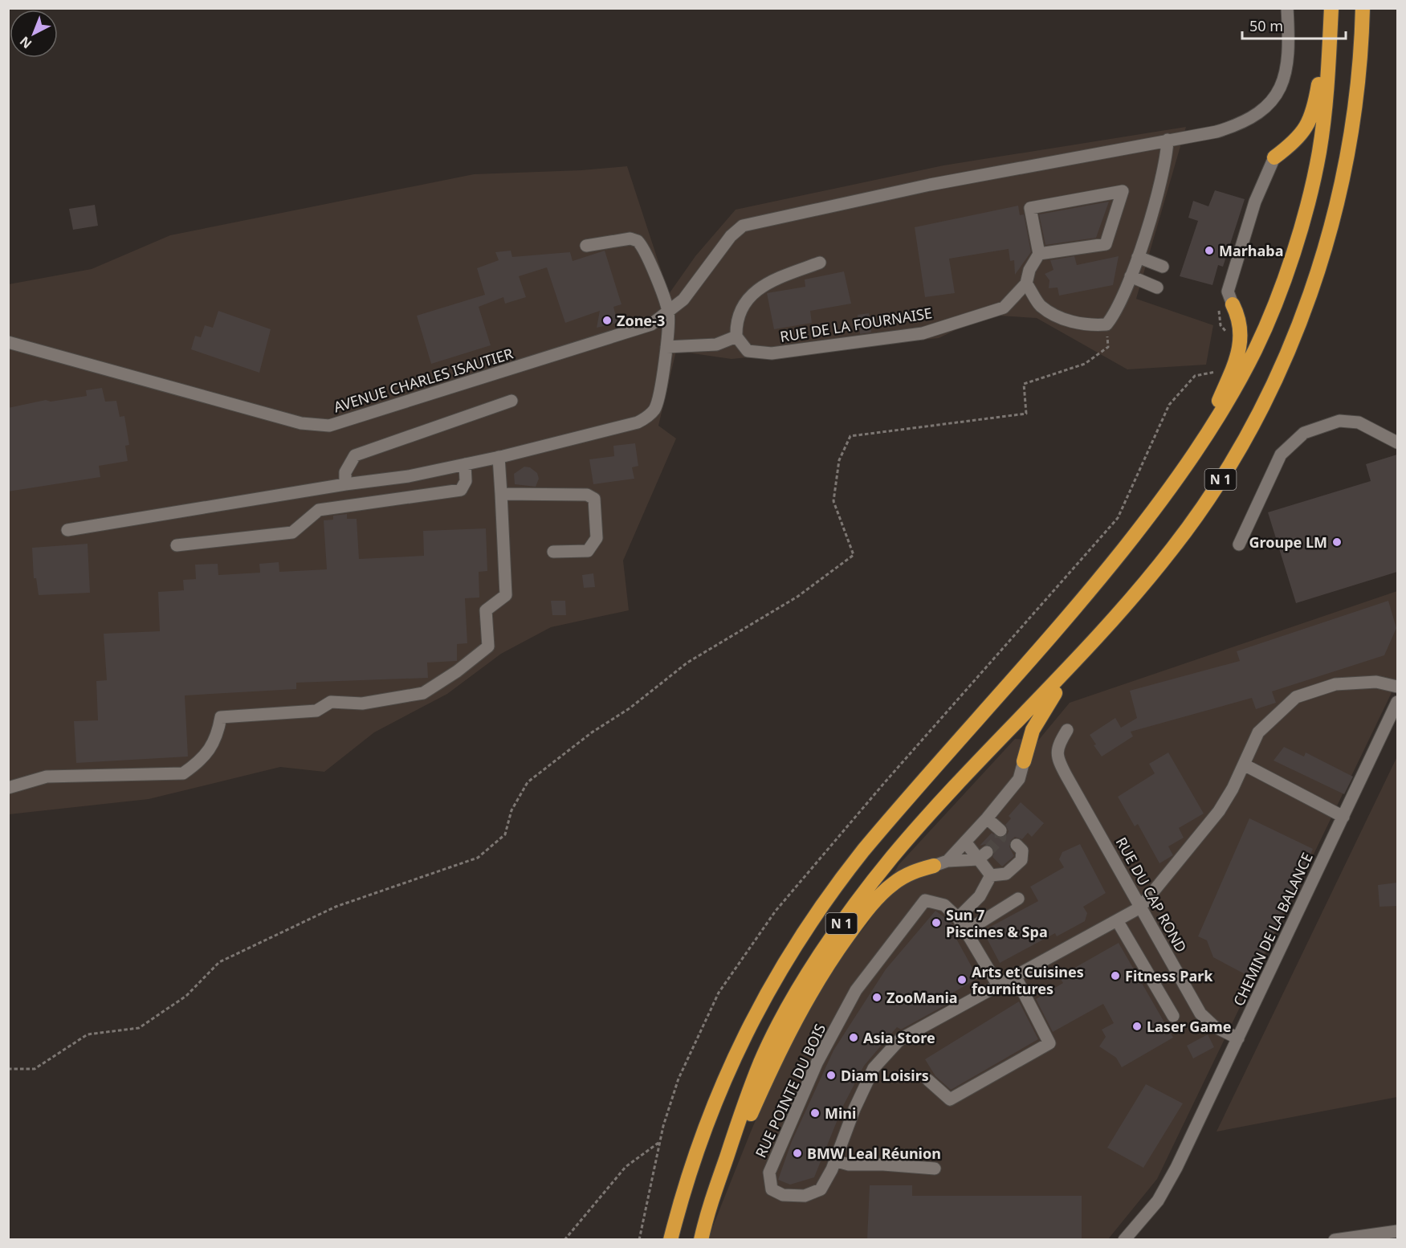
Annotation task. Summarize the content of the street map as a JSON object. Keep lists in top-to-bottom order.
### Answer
{
  "streets": {
    "highway": ["N 1"],
    "street": [
      "RUE DE LA FOURNAISE",
      "AVENUE CHARLES ISAUTIER",
      "RUE DU CAP ROND",
      "CHEMIN DE LA BALANCE",
      "RUE POINTE DU BOIS"
    ]
  },
  "crossings": [
    ["RUE DU CAP ROND", "CHEMIN DE LA BALANCE"],
    ["RUE DU CAP ROND", "RUE POINTE DU BOIS"]
  ],
  "places": [
    "Marhaba",
    "Zone-3",
    "Groupe LM",
    "Sun 7 Piscines & Spa",
    "Fitness Park",
    "Arts et Cuisines fournitures",
    "ZooMania",
    "Laser Game",
    "Asia Store",
    "Diam Loisirs",
    "Mini",
    "BMW Leal Réunion"
  ],
  "scale_bar": "50 m",
  "north": "bottom left"
}
